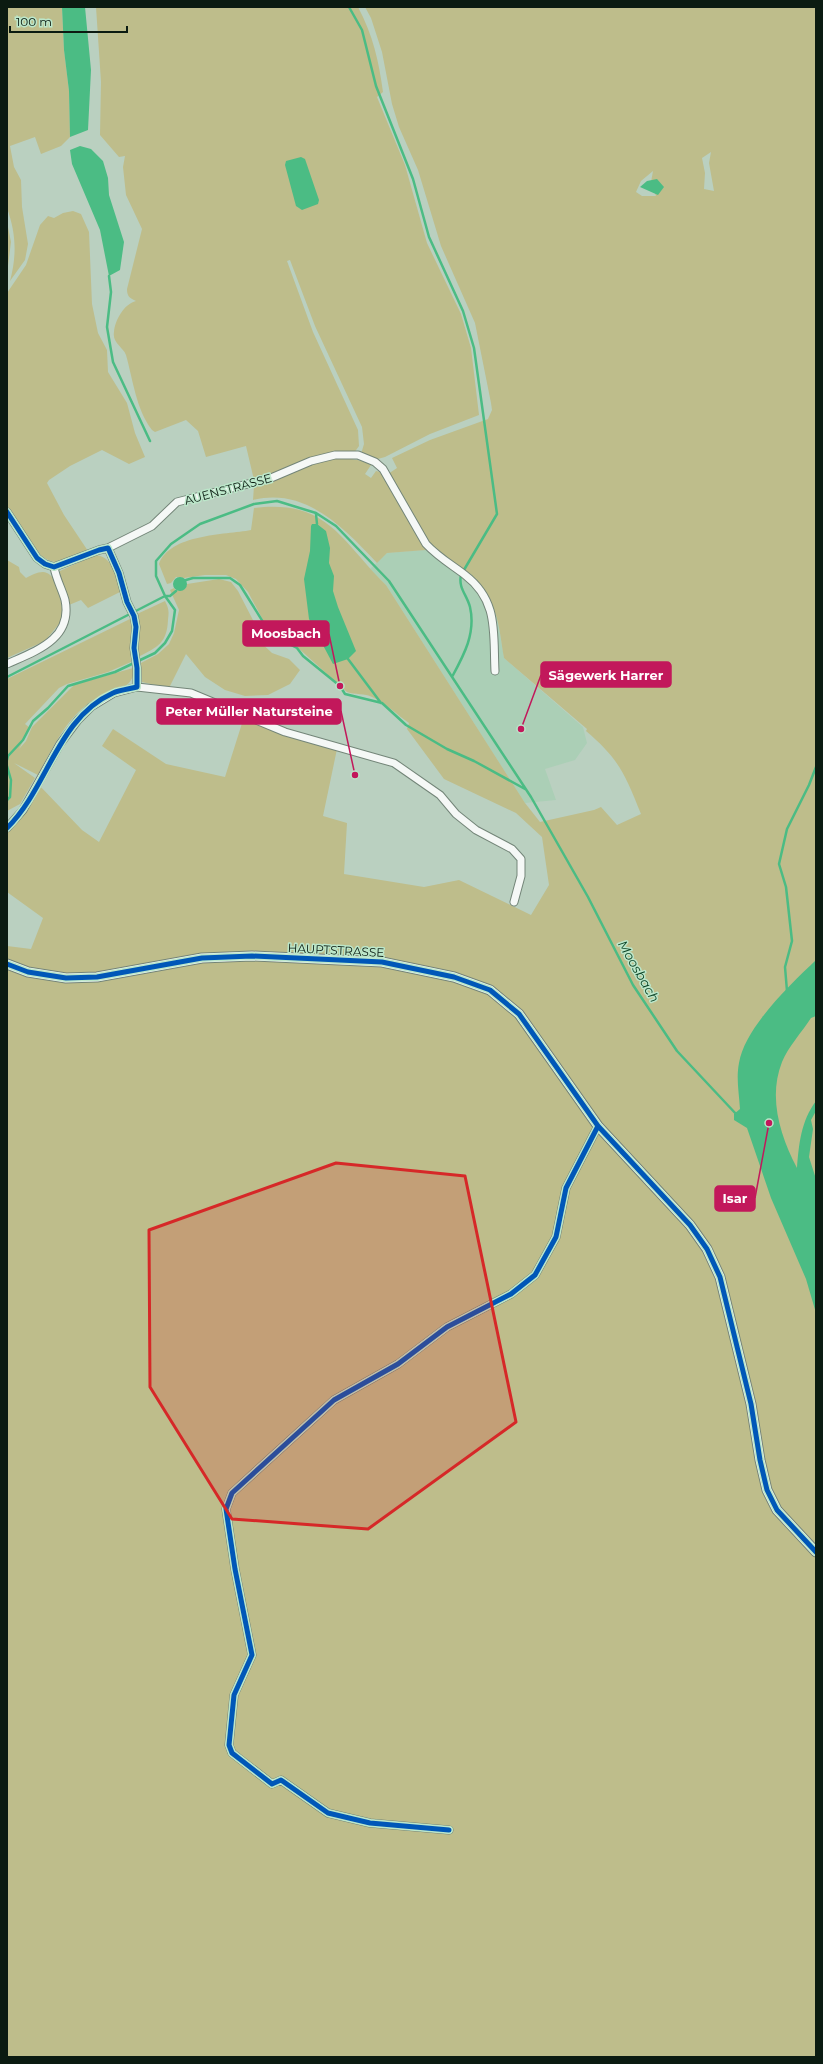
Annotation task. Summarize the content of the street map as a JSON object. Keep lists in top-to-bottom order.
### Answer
{
  "streets": {
    "main road": ["HAUPTSTRASSE"],
    "street": ["AUENSTRASSE"]
  },
  "water": ["Moosbach"],
  "places": [
    "Moosbach",
    "Sägewerk Harrer",
    "Peter Müller Natursteine",
    "Isar"
  ],
  "scale_bar": "100 m"
}
